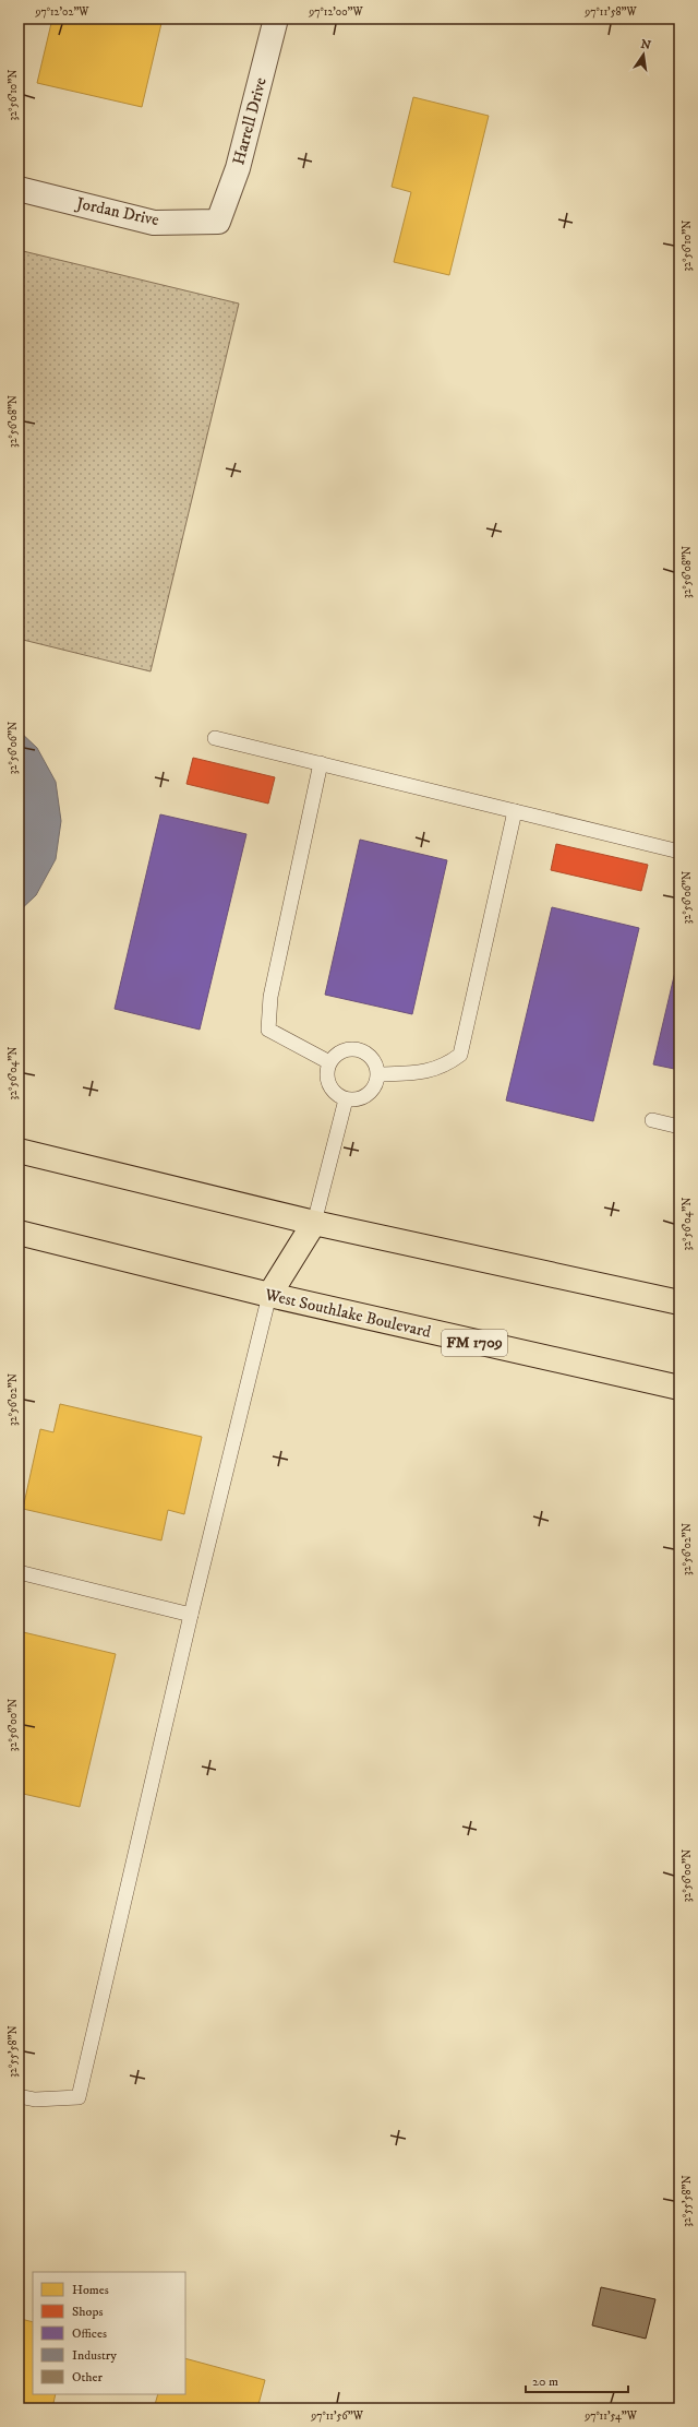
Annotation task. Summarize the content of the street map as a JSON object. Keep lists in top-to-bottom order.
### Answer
{
  "streets": {
    "main road": ["West Southlake Boulevard", "FM 1709"],
    "street": ["Harrell Drive", "Jordan Drive"]
  },
  "crossings": [
    ["Harrell Drive", "Jordan Drive"]
  ],
  "legend": [
    "Homes",
    "Shops",
    "Offices",
    "Industry",
    "Other"
  ],
  "scale_bar": "20 m",
  "north": "top",
  "coordinates": [
    "97°12'02\"W",
    "97°12'00\"W",
    "97°11'58\"W",
    "32°56'10\"N",
    "32°56'08\"N",
    "32°56'06\"N",
    "32°56'04\"N",
    "32°56'02\"N",
    "32°56'00\"N",
    "32°55'58\"N",
    "97°11'56\"W",
    "97°11'54\"W"
  ]
}
